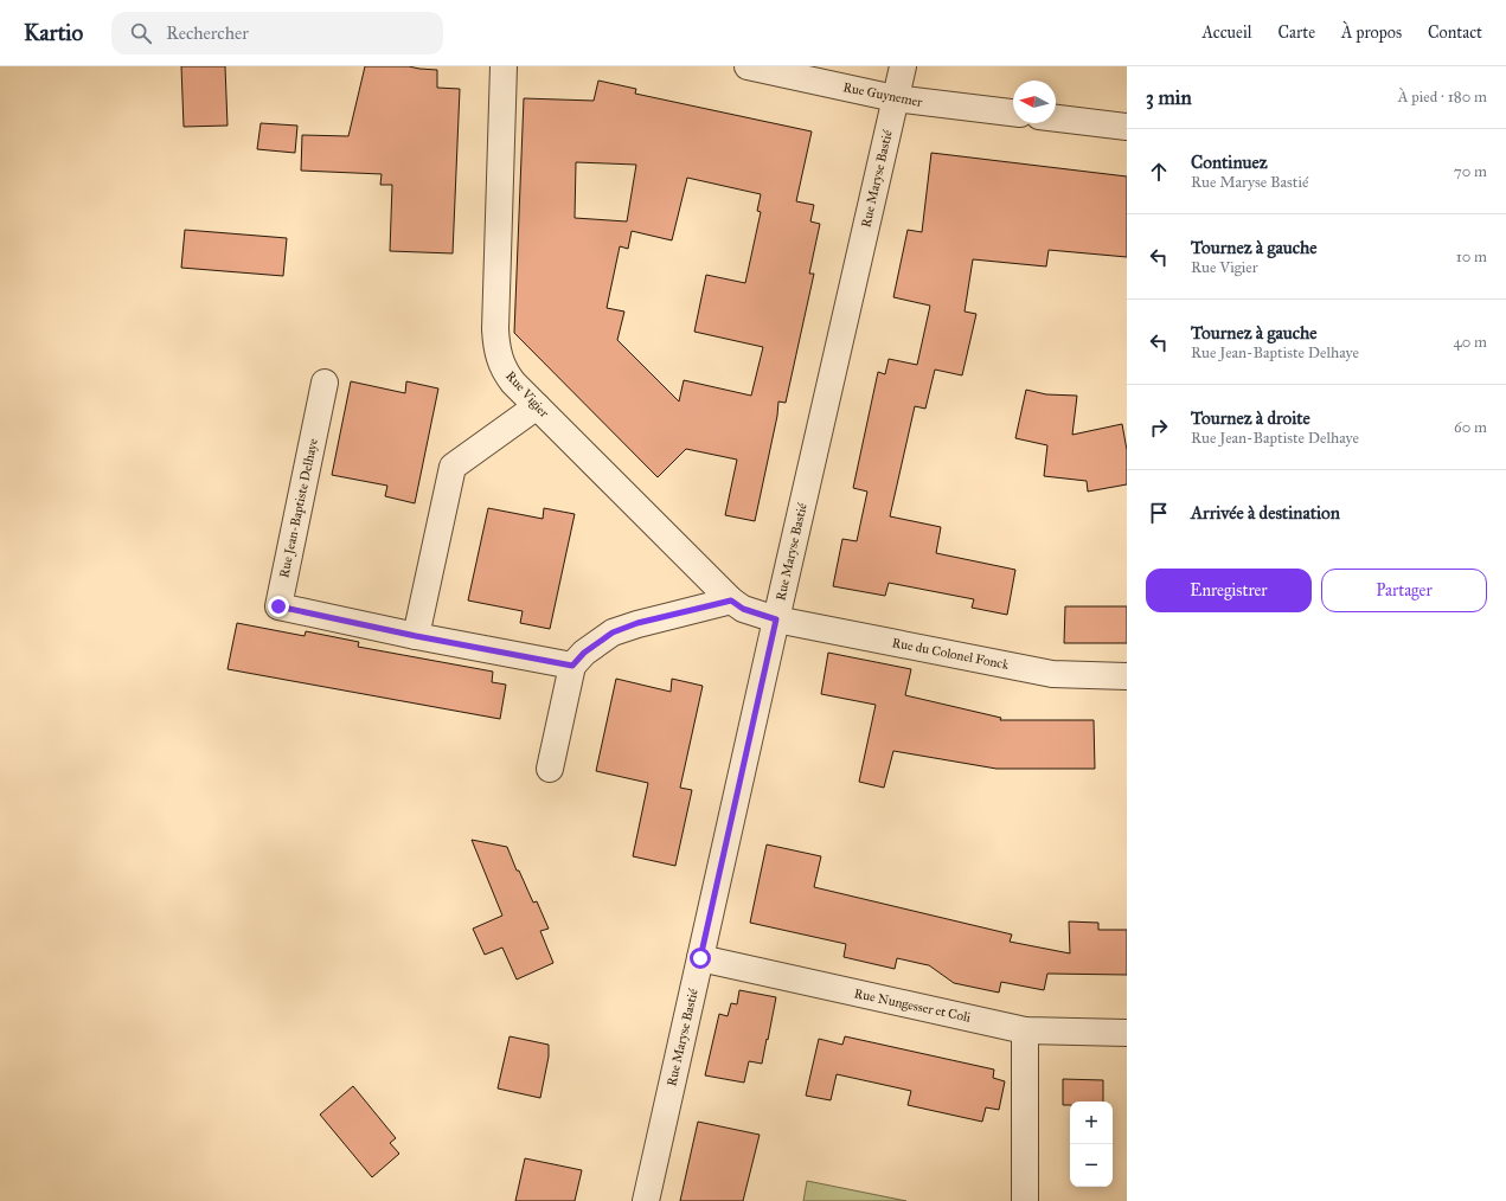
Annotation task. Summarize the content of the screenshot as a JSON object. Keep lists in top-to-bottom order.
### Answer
{
  "streets": {
    "street": [
      "Rue Guynemer",
      "Rue Maryse Bastié",
      "Rue Vigier",
      "Rue Jean-Baptiste Delhaye",
      "Rue du Colonel Fonck",
      "Rue Nungesser et Coli"
    ]
  },
  "crossings": [
    ["Rue Guynemer", "Rue Maryse Bastié"],
    ["Rue Maryse Bastié", "Rue Vigier"],
    ["Rue Maryse Bastié", "Rue du Colonel Fonck"],
    ["Rue Maryse Bastié", "Rue Nungesser et Coli"],
    ["Rue Vigier", "Rue du Colonel Fonck"]
  ],
  "north": "left",
  "page": {
    "header": "Kartio",
    "search": "Rechercher",
    "nav": [
      "Accueil",
      "Carte",
      "À propos",
      "Contact"
    ],
    "heading": ["3 min", "À pied · 180 m"],
    "list": [
      ["Continuez", "Rue Maryse Bastié", "70 m"],
      ["Tournez à gauche", "Rue Vigier", "10 m"],
      ["Tournez à gauche", "Rue Jean-Baptiste Delhaye", "40 m"],
      ["Tournez à droite", "Rue Jean-Baptiste Delhaye", "60 m"],
      "Arrivée à destination"
    ],
    "buttons": ["Enregistrer", "Partager"],
    "map_buttons": ["+", "−"]
  }
}
